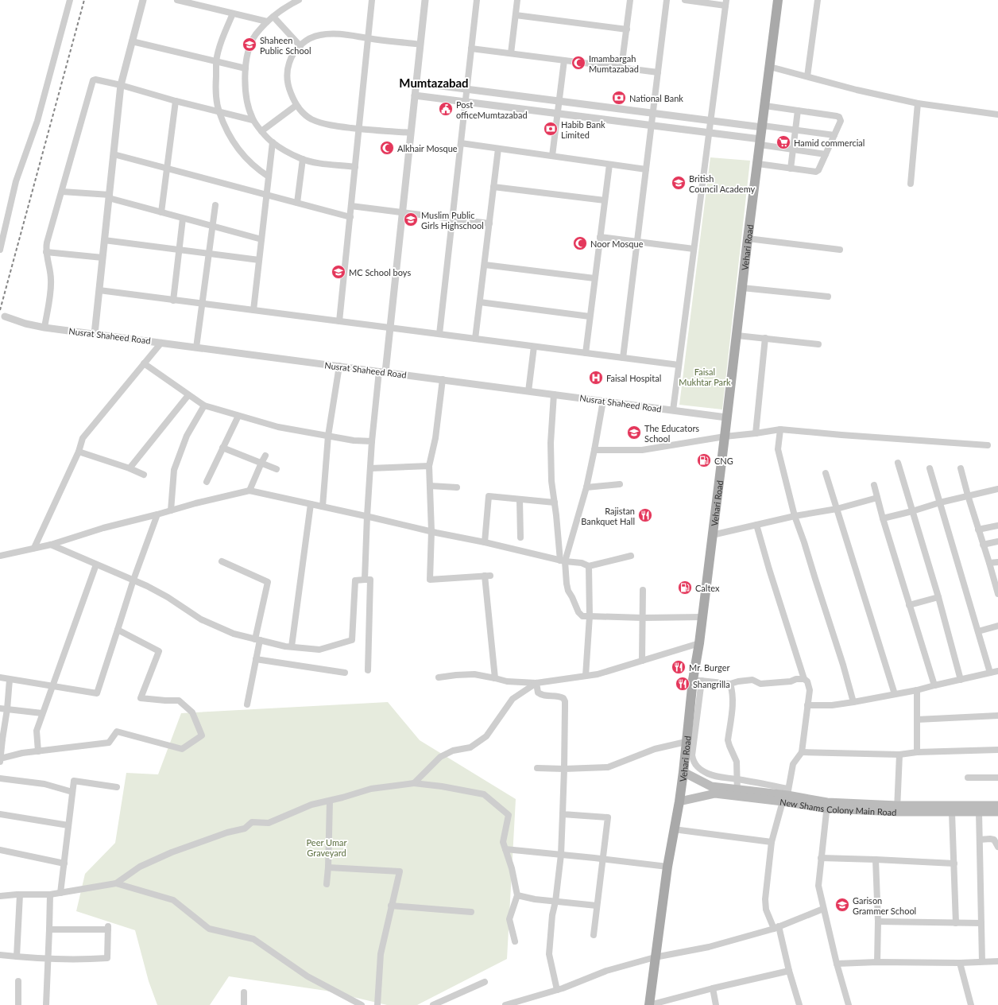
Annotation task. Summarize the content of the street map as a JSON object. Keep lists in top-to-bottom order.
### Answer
{
  "streets": {
    "main road": ["Vehari Road", "New Shams Colony Main Road"],
    "street": ["Nusrat Shaheed Road"]
  },
  "crossings": [
    ["Vehari Road", "Nusrat Shaheed Road"],
    ["Vehari Road", "New Shams Colony Main Road"]
  ],
  "districts": ["Mumtazabad"],
  "parks": ["Faisal Mukhtar Park", "Peer Umar Graveyard"],
  "places": {
    "school or university": [
      "Shaheen Public School",
      "British Council Academy",
      "Muslim Public Girls Highschool",
      "MC School boys",
      "The Educators School",
      "Garison Grammer School"
    ],
    "mosque": ["Imambargah Mumtazabad", "Alkhair Mosque", "Noor Mosque"],
    "bank": ["National Bank", "Habib Bank Limited"],
    "public building": ["Post officeMumtazabad"],
    "supermarket": ["Hamid commercial"],
    "hospital": ["Faisal Hospital"],
    "fuel station": ["CNG", "Caltex"],
    "restaurant": ["Rajistan Bankquet Hall", "Mr. Burger", "Shangrilla"]
  }
}
